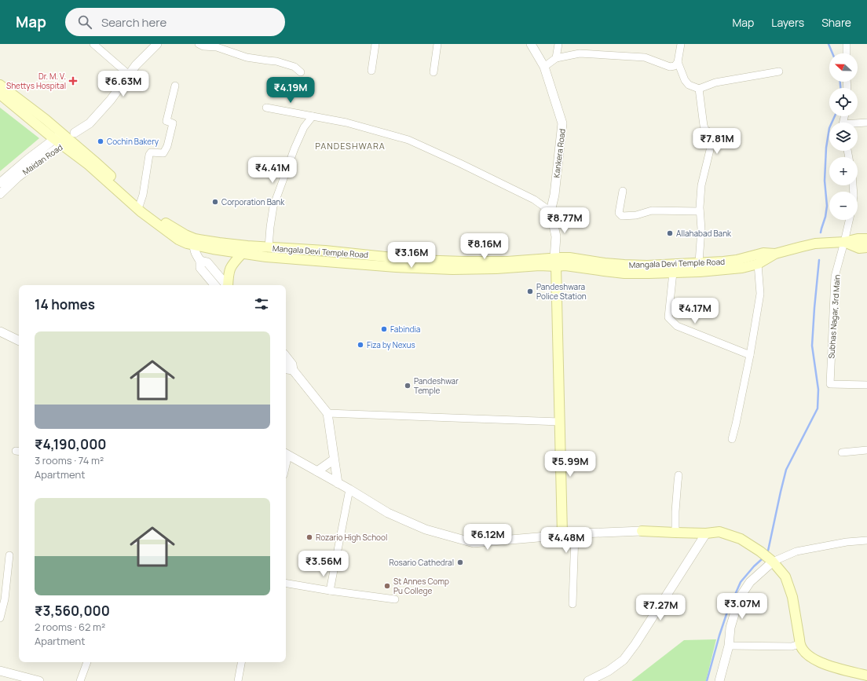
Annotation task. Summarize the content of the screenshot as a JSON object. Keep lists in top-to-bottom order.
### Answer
{
  "streets": {
    "main road": ["Maidan Road", "Mangala Devi Temple Road"],
    "street": ["Kankera Road", "Subhas Nagar, 3rd Main"]
  },
  "crossings": [
    ["Maidan Road", "Mangala Devi Temple Road"],
    ["Mangala Devi Temple Road", "Subhas Nagar, 3rd Main"]
  ],
  "districts": ["PANDESHWARA"],
  "places": {
    "health": ["Dr. M. V. Shettys Hospital"],
    "other": [
      "Cochin Bakery",
      "Corporation Bank",
      "Allahabad Bank",
      "Pandeshwara Police Station",
      "Fabindia",
      "Fiza by Nexus",
      "Pandeshwar Temple",
      "Rozario High School",
      "Rosario Cathedral",
      "St Annes Comp Pu College"
    ]
  },
  "north": "left",
  "page": {
    "header": "Map",
    "search": "Search here",
    "nav": ["Map", "Layers", "Share"],
    "map_buttons": ["+", "−"],
    "price": [
      "₹6.63M",
      "₹4.19M",
      "₹7.81M",
      "₹4.41M",
      "₹8.77M",
      "₹8.16M",
      "₹3.16M",
      "₹4.17M",
      "₹5.99M",
      "₹6.12M",
      "₹4.48M",
      "₹3.56M",
      "₹3.07M",
      "₹7.27M"
    ],
    "heading": "14 homes",
    "list": [
      {
        "name": "₹4,190,000",
        "note": "3 rooms · 74 m² · Apartment"
      },
      {
        "name": "₹3,560,000",
        "note": "2 rooms · 62 m² · Apartment"
      }
    ]
  }
}
